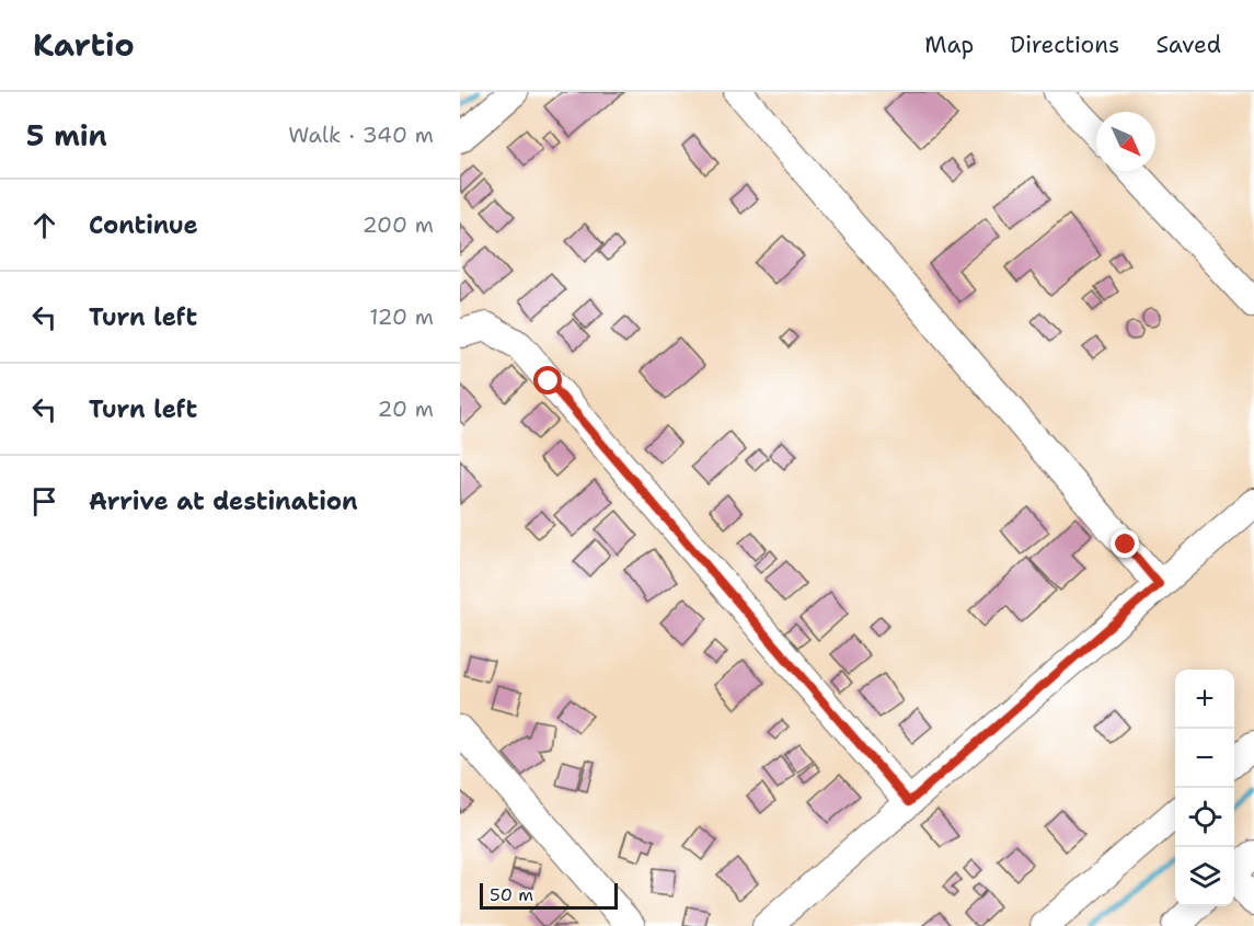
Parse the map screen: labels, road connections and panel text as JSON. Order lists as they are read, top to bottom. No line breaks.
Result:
{"scale_bar":"50 m","north":"bottom right","page":{"header":"Kartio","nav":["Map","Directions","Saved"],"heading":["5 min","Walk · 340 m"],"list":[["Continue","200 m"],["Turn left","120 m"],["Turn left","20 m"],"Arrive at destination"],"map_buttons":["+","−"],"scale":"50 m"}}
